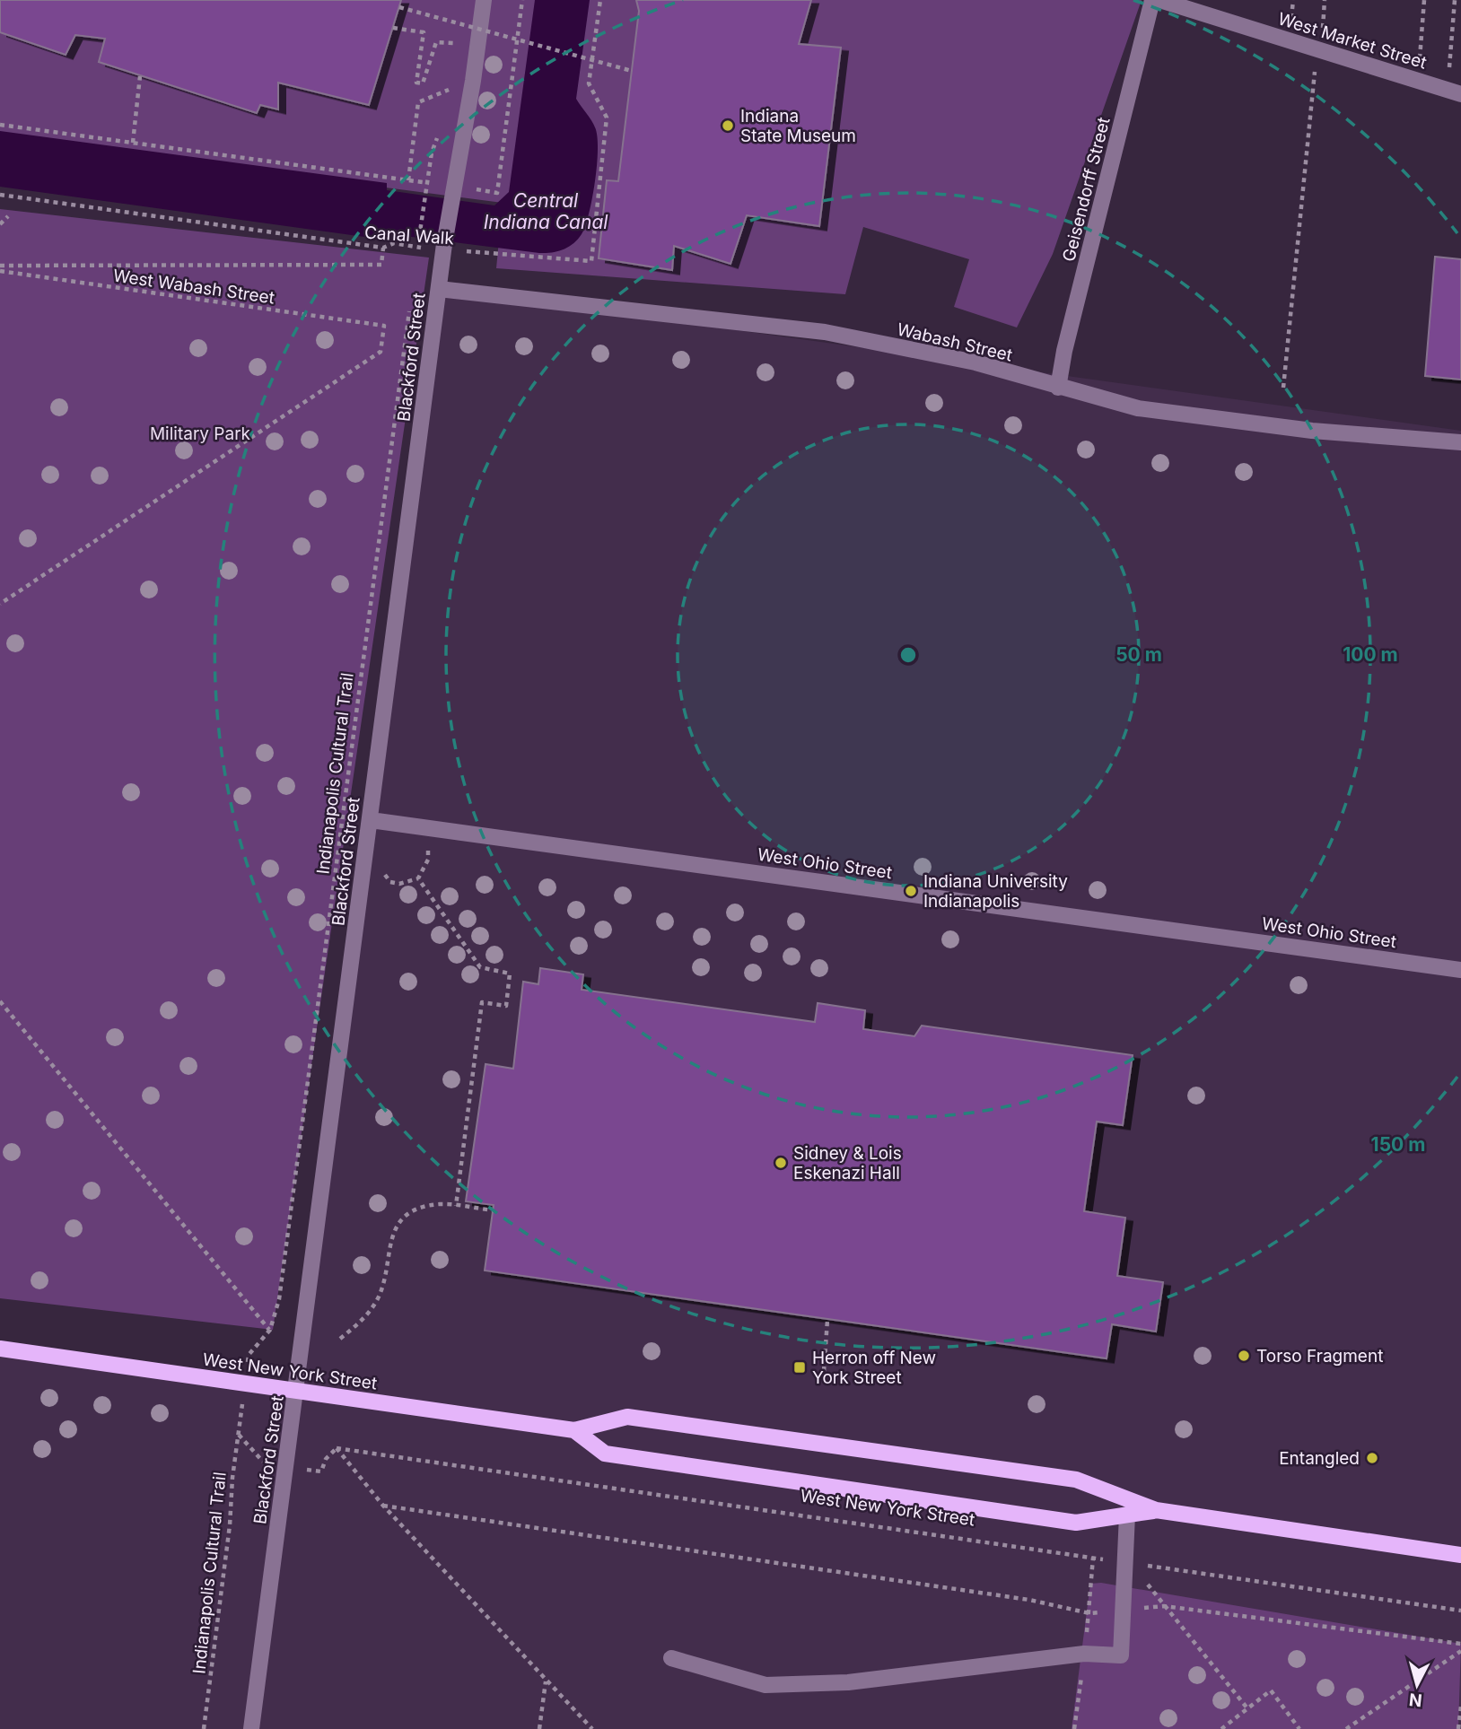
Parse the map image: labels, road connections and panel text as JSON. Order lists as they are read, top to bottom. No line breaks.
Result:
{"streets":{"main road":["West New York Street"],"street":["West Market Street","Geisendorff Street","Wabash Street","Blackford Street","West Ohio Street"],"path":["Canal Walk","West Wabash Street","Indianapolis Cultural Trail"]},"crossings":[["Geisendorff Street","Wabash Street"],["Canal Walk","Blackford Street"],["Wabash Street","Blackford Street"],["Blackford Street","West Ohio Street"],["Blackford Street","West New York Street"]],"water":["Central Indiana Canal"],"parks":["Military Park"],"places":{"other":["Indiana State Museum","Indiana University Indianapolis","Sidney & Lois Eskenazi Hall","Torso Fragment","Entangled"],"transit":["Herron off New York Street"]},"north":"bottom","rings":["50 m","100 m","150 m"]}
